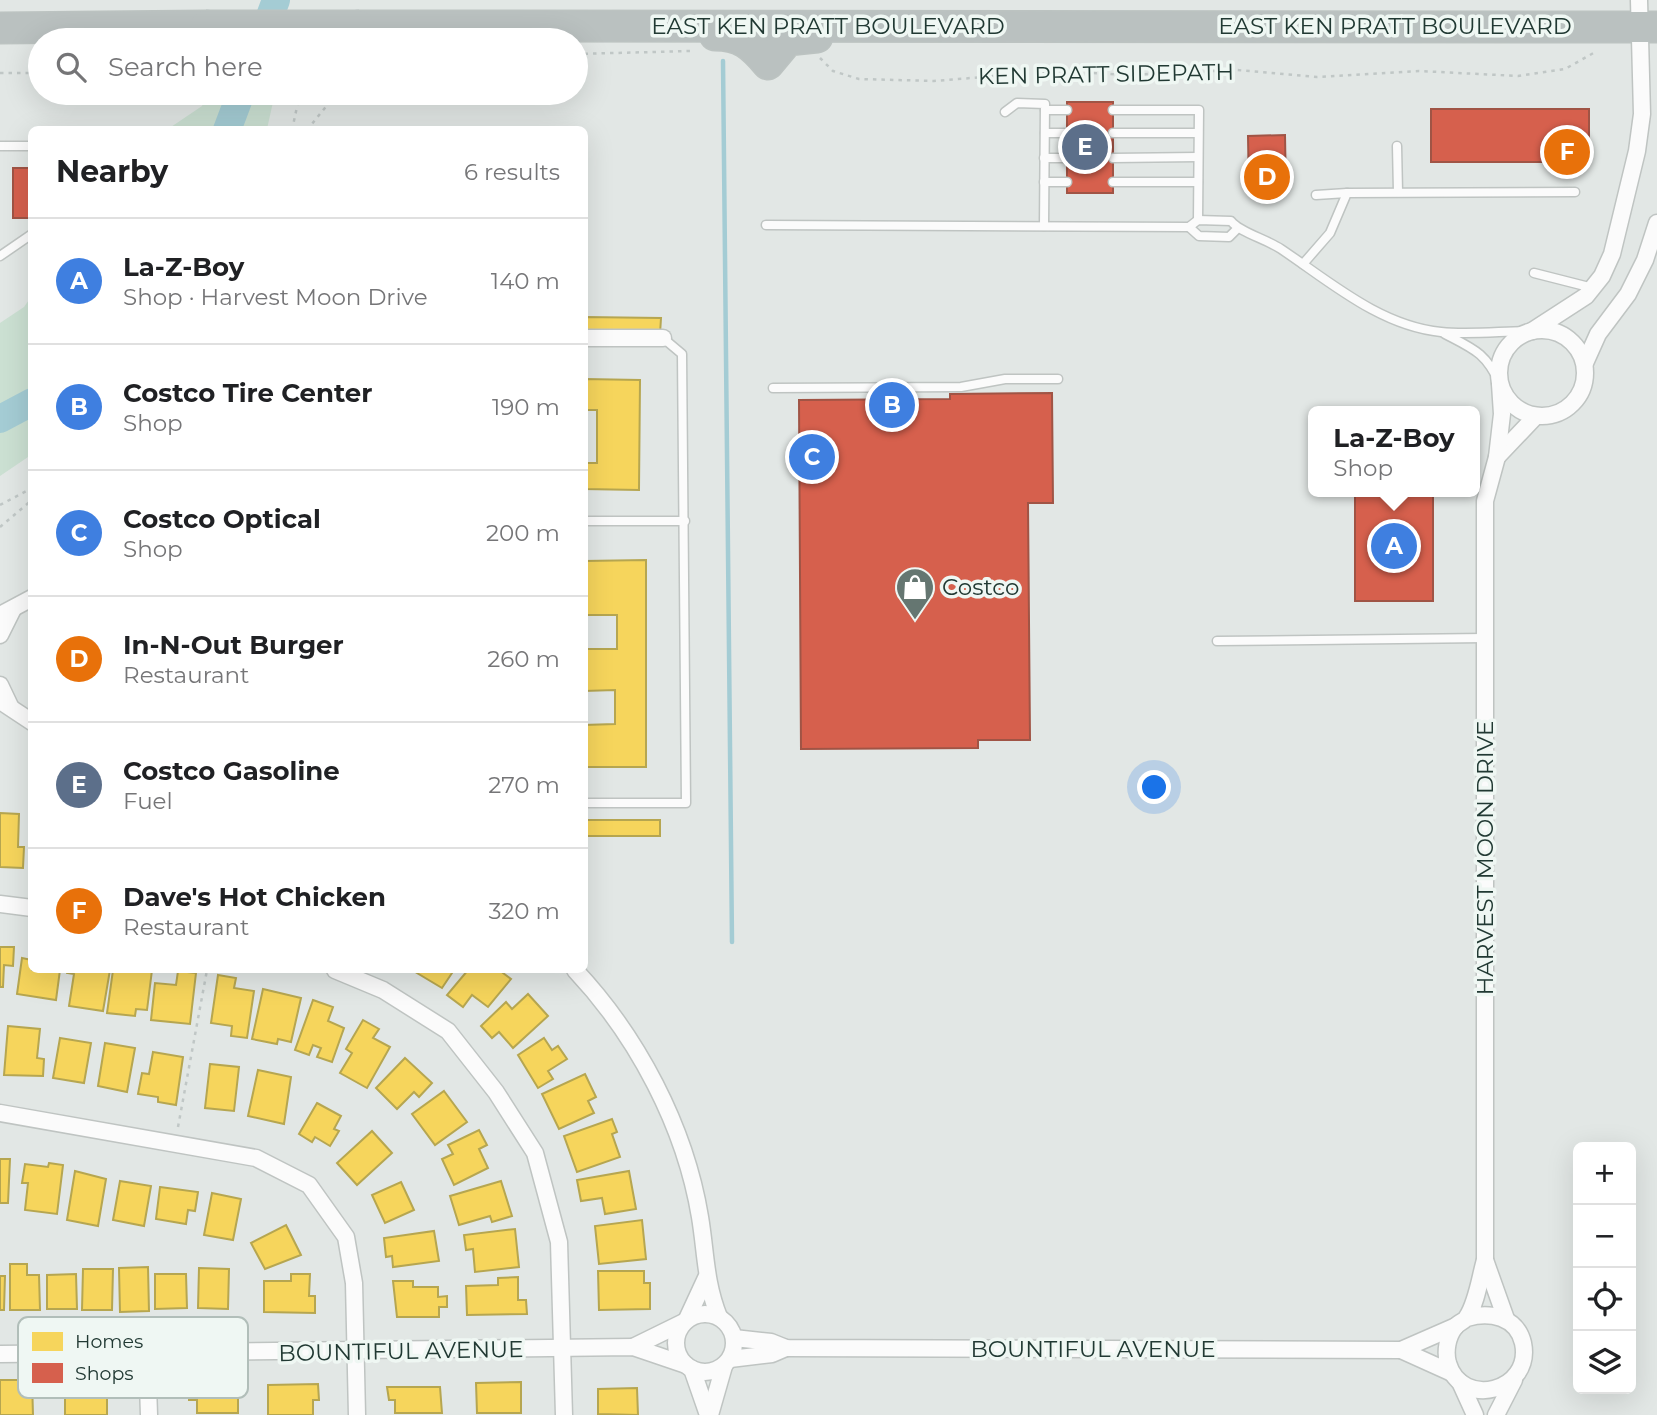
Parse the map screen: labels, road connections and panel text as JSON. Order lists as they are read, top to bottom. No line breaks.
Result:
{"streets":{"highway":["EAST KEN PRATT BOULEVARD"],"street":["HARVEST MOON DRIVE","BOUNTIFUL AVENUE"],"path":["KEN PRATT SIDEPATH"]},"places":{"shop":["Costco"]},"legend":["Homes","Shops"],"page":{"search":"Search here","pins":["E","F","D","B","C","A"],"heading":["Nearby","6 results"],"list":[{"mark":"A","name":"La-Z-Boy","note":"Shop · Harvest Moon Drive","value":"140 m"},{"mark":"B","name":"Costco Tire Center","note":"Shop","value":"190 m"},{"mark":"C","name":"Costco Optical","note":"Shop","value":"200 m"},{"mark":"D","name":"In-N-Out Burger","note":"Restaurant","value":"260 m"},{"mark":"E","name":"Costco Gasoline","note":"Fuel","value":"270 m"},{"mark":"F","name":"Dave's Hot Chicken","note":"Restaurant","value":"320 m"}],"popup":["La-Z-Boy","Shop"],"map_buttons":["+","−"]}}
